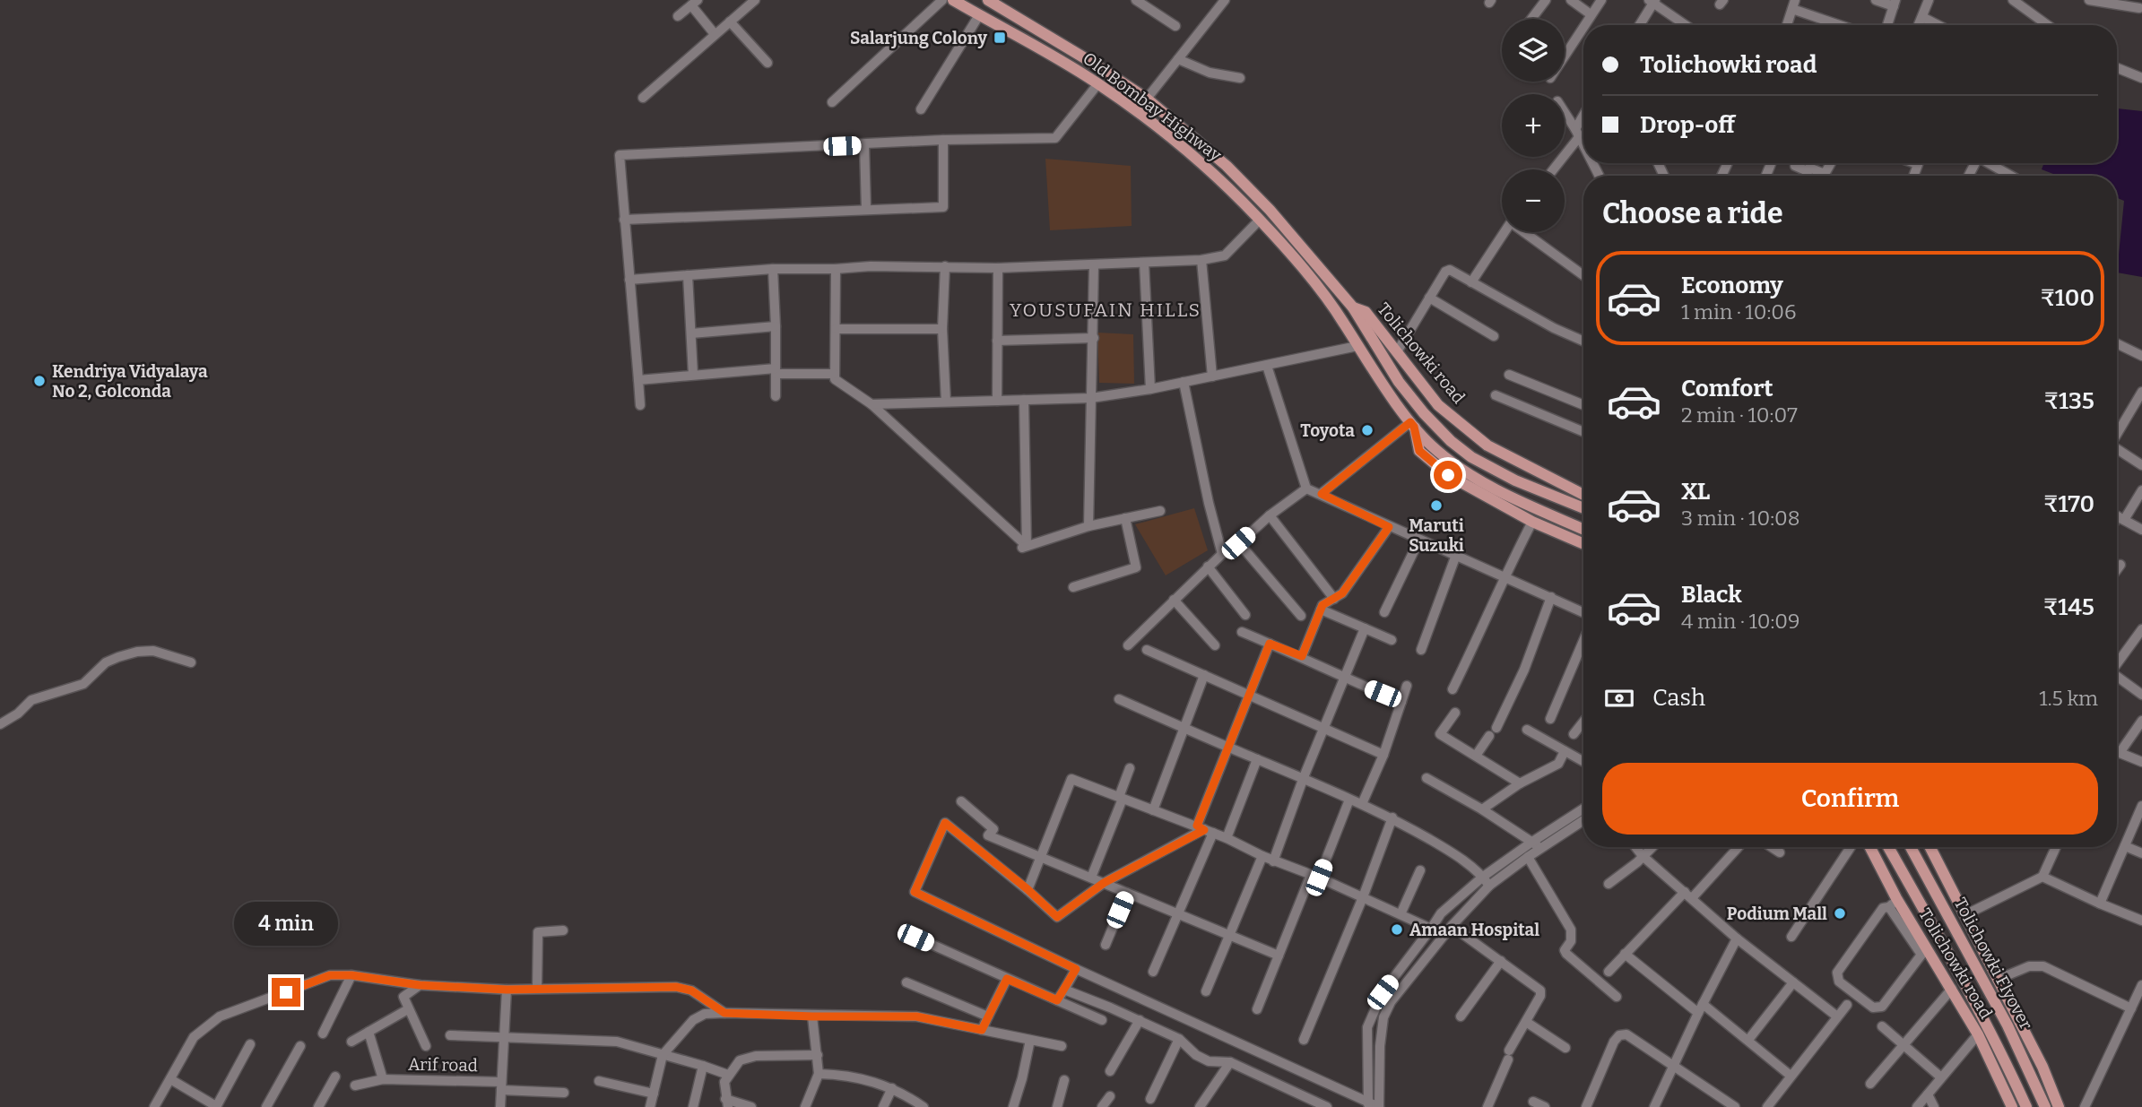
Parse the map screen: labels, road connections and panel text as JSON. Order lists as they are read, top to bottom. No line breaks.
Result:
{"streets":{"main road":["Old Bombay Highway","Tolichowki road","Tolichowki Flyover"],"street":["Arif road"]},"crossings":[["Old Bombay Highway","Tolichowki road"]],"districts":["YOUSUFAIN HILLS"],"places":{"transit":["Salarjung Colony"],"other":["Kendriya Vidyalaya No 2, Golconda","Toyota","Maruti Suzuki","Podium Mall","Amaan Hospital"]},"page":{"map_buttons":["+","−"],"banner":["Tolichowki road","Drop-off"],"heading":"Choose a ride","list":[{"name":"Economy","note":"1 min · 10:06","value":"₹100"},{"name":"Comfort","note":"2 min · 10:07","value":"₹135"},{"name":"XL","note":"3 min · 10:08","value":"₹170"},{"name":"Black","note":"4 min · 10:09","value":"₹145"}],"pay":["Cash","1.5 km"],"buttons":"Confirm","bubble":"4 min"}}
